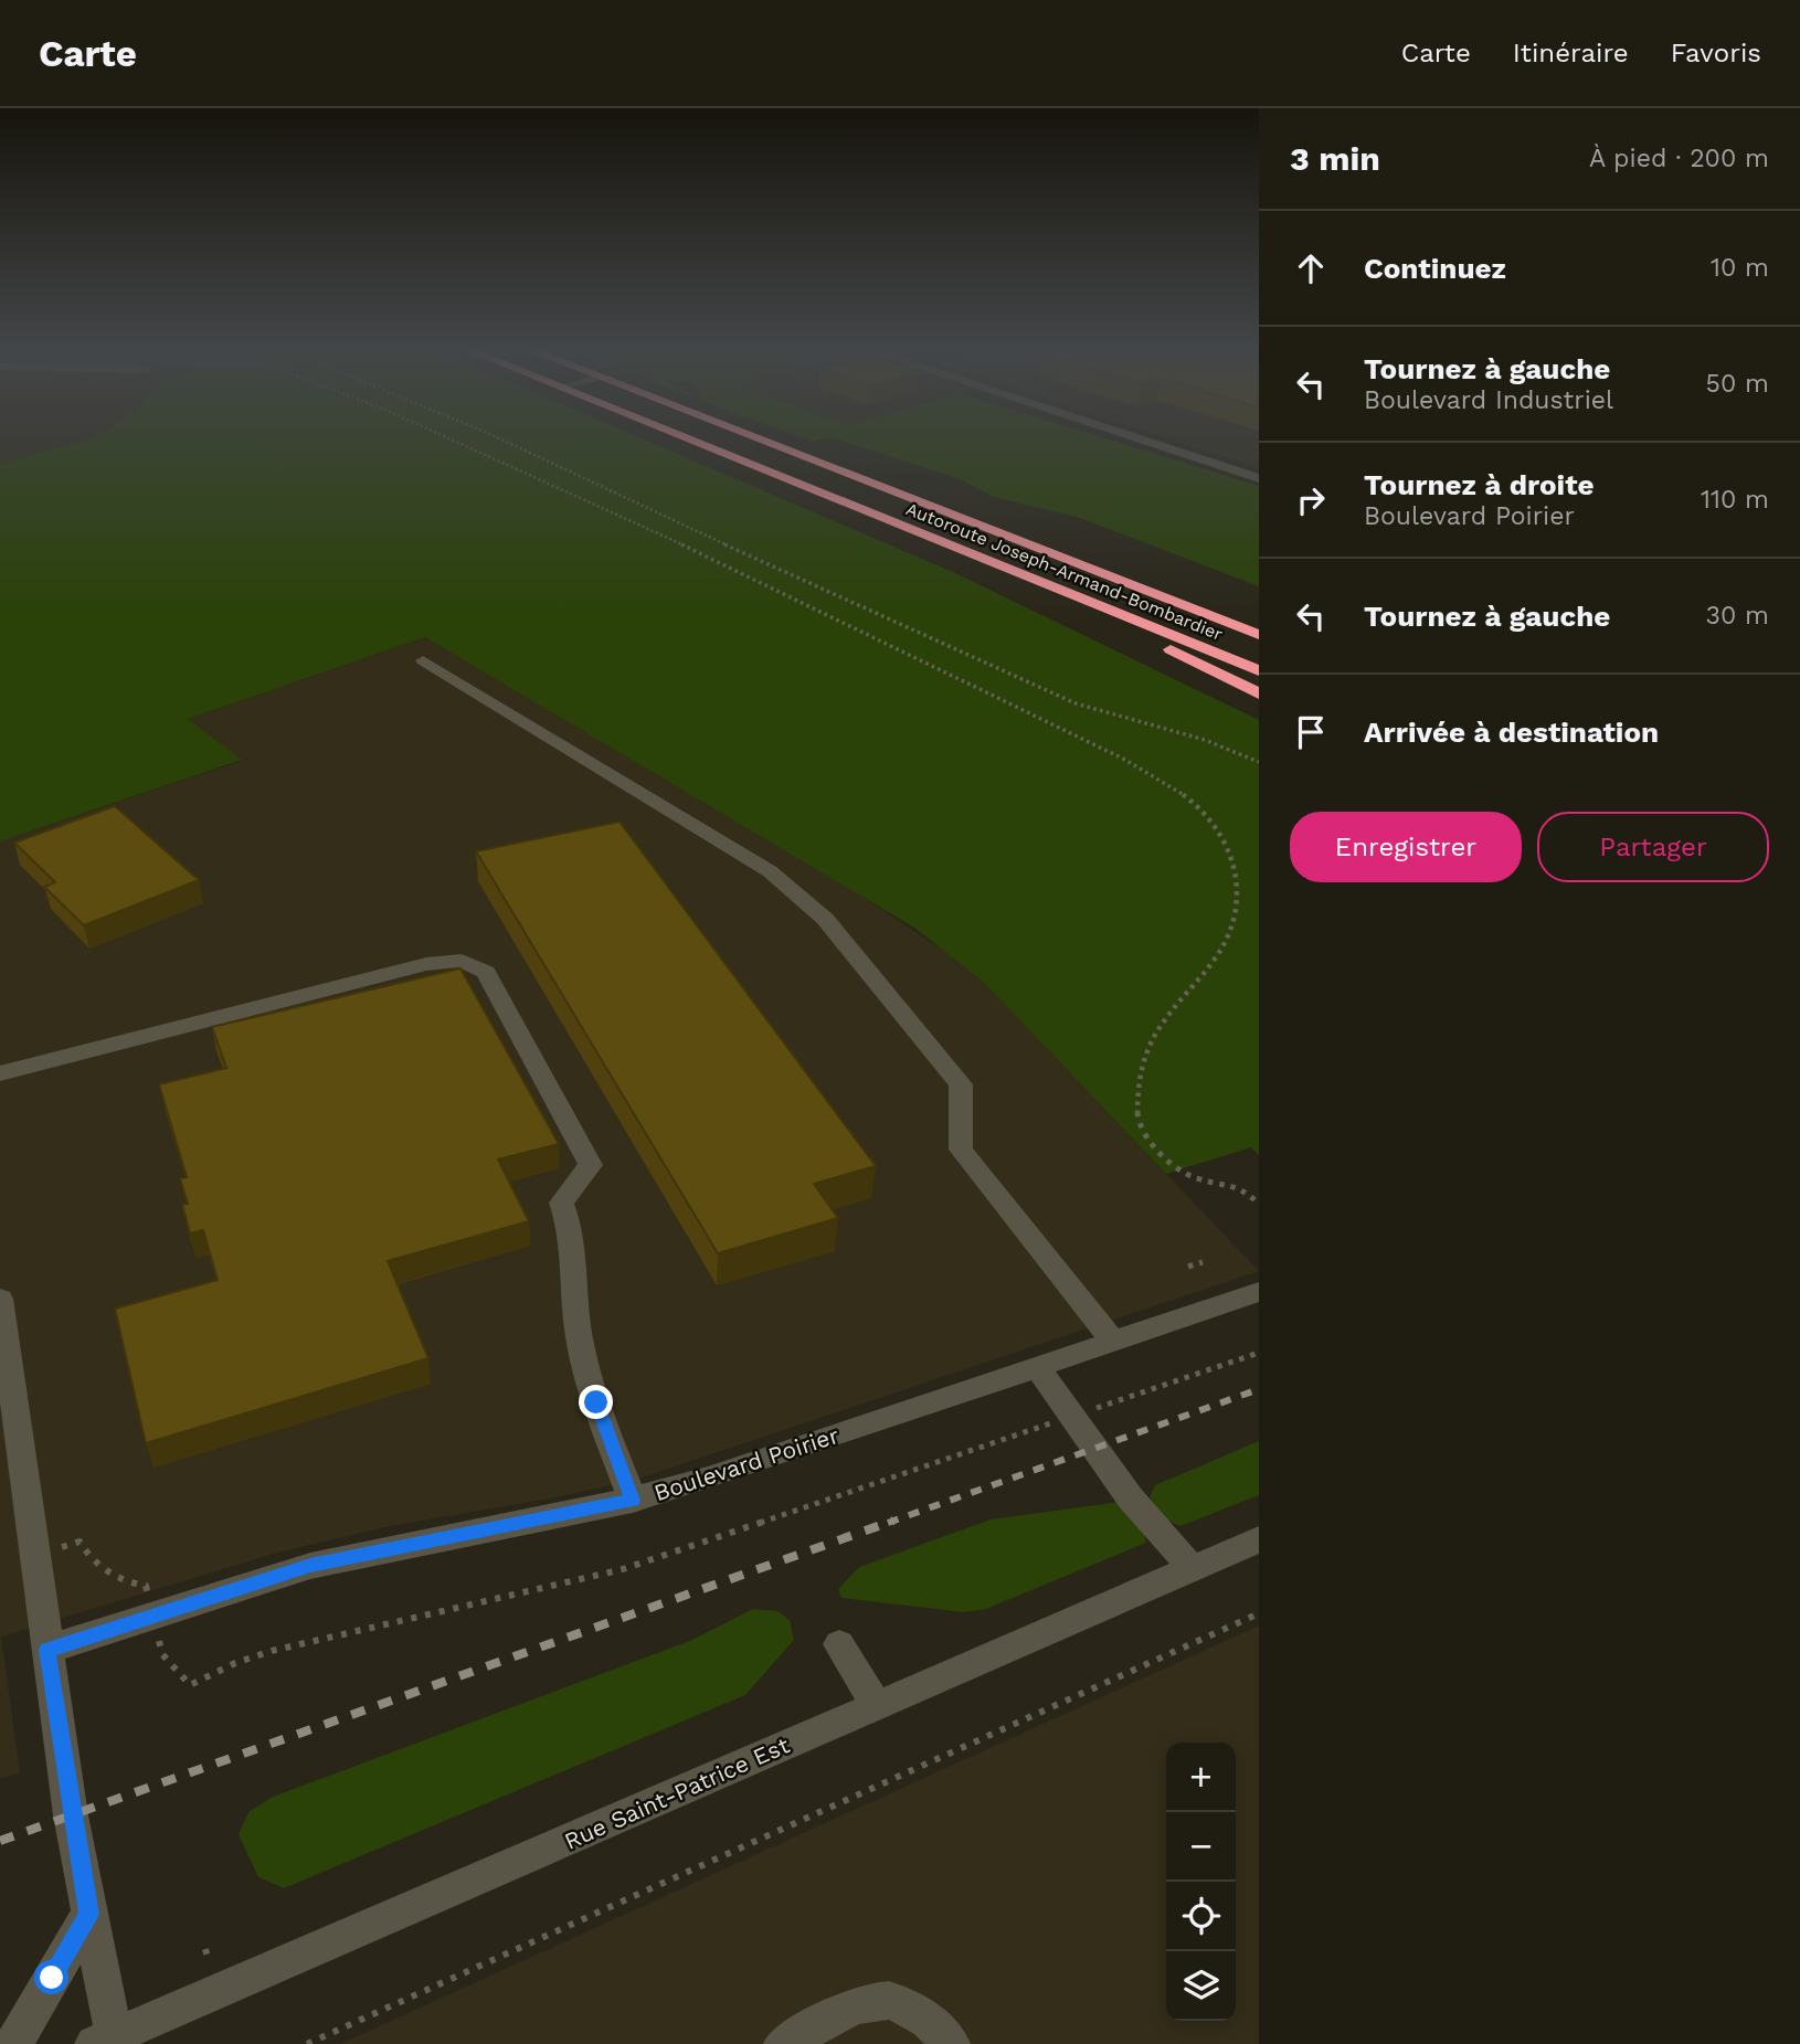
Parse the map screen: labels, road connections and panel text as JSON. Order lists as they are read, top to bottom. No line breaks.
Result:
{"streets":{"highway":["Autoroute Joseph-Armand-Bombardier"],"street":["Boulevard Poirier","Rue Saint-Patrice Est"]},"page":{"header":"Carte","nav":["Carte","Itinéraire","Favoris"],"heading":["3 min","À pied · 200 m"],"list":[["Continuez","10 m"],["Tournez à gauche","Boulevard Industriel","50 m"],["Tournez à droite","Boulevard Poirier","110 m"],["Tournez à gauche","30 m"],"Arrivée à destination"],"buttons":["Enregistrer","Partager"],"map_buttons":["+","−"]}}
